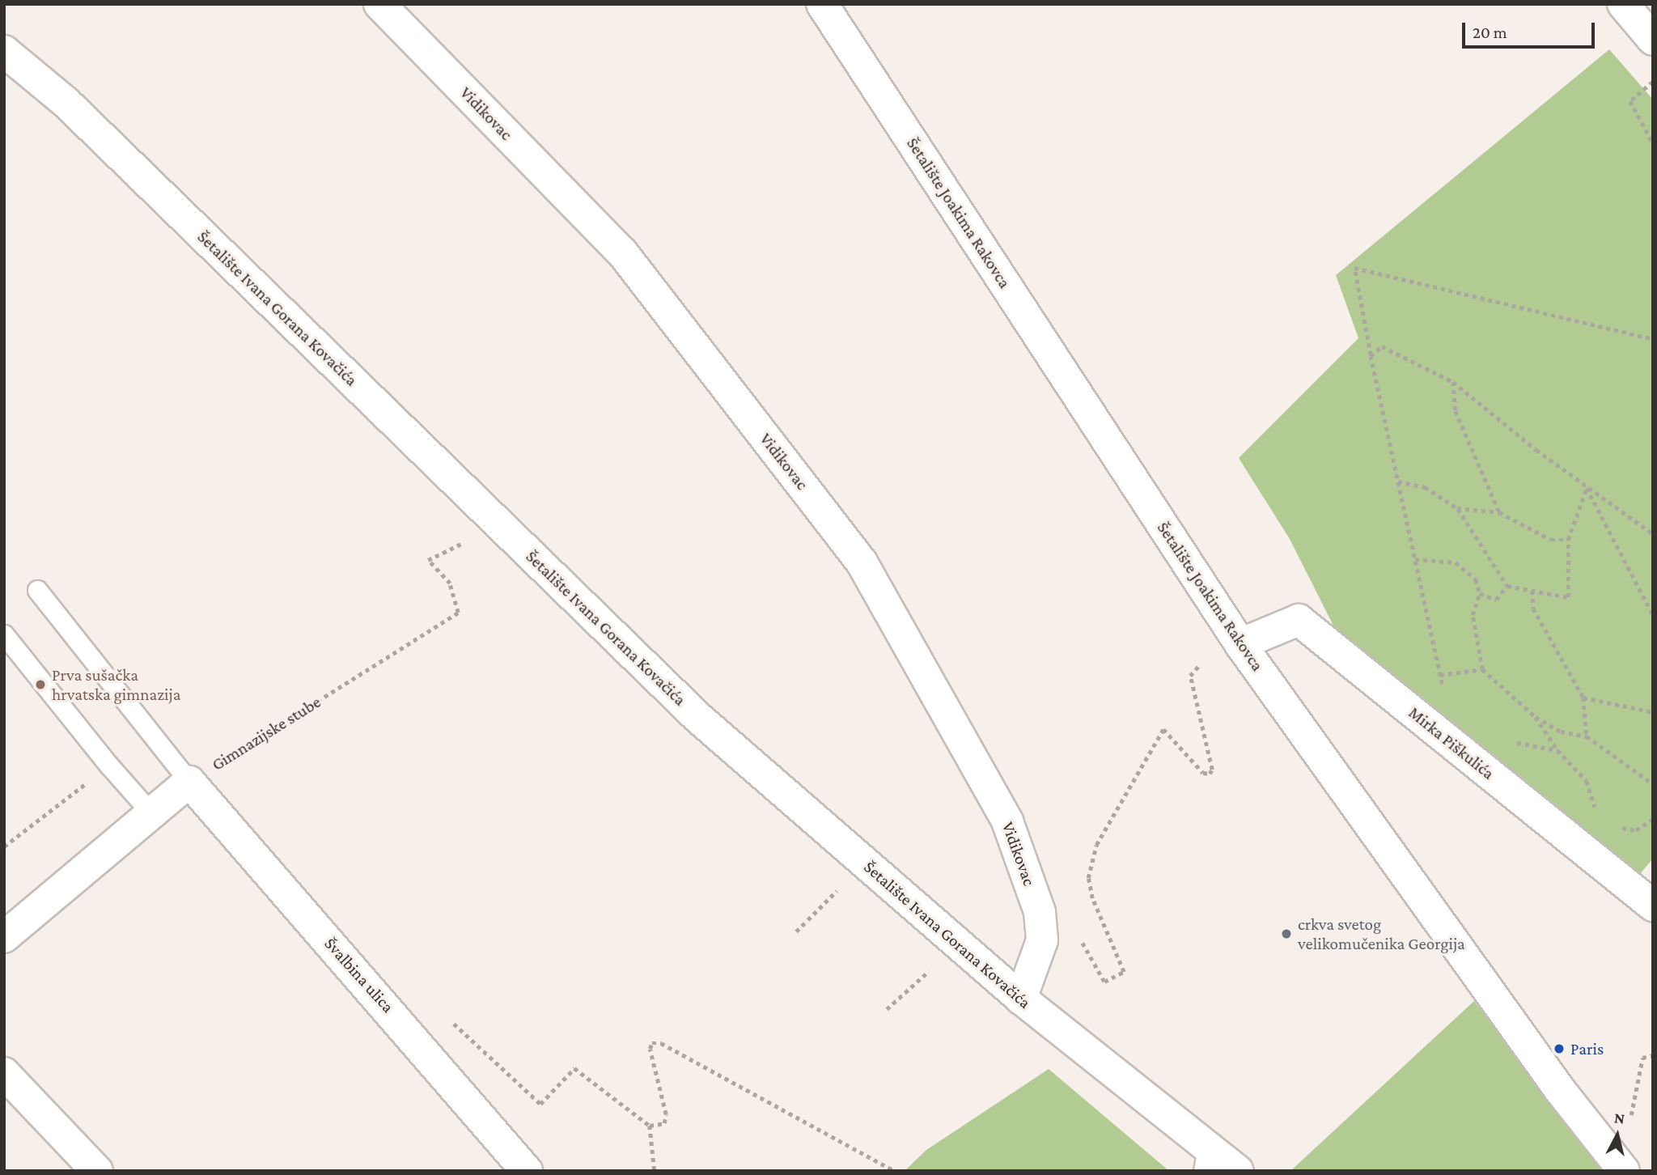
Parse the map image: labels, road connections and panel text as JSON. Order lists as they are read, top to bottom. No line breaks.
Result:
{"streets":{"street":["Vidikovac","Šetalište Joakima Rakovca","Šetalište Ivana Gorana Kovačića","Mirka Piškulića","Švalbina ulica"],"path":["Gimnazijske stube"]},"crossings":[["Vidikovac","Šetalište Ivana Gorana Kovačića"],["Šetalište Joakima Rakovca","Mirka Piškulića"],["Gimnazijske stube","Švalbina ulica"]],"places":["Prva sušačka hrvatska gimnazija","crkva svetog velikomučenika Georgija","Paris"],"scale_bar":"20 m","north":"top"}
